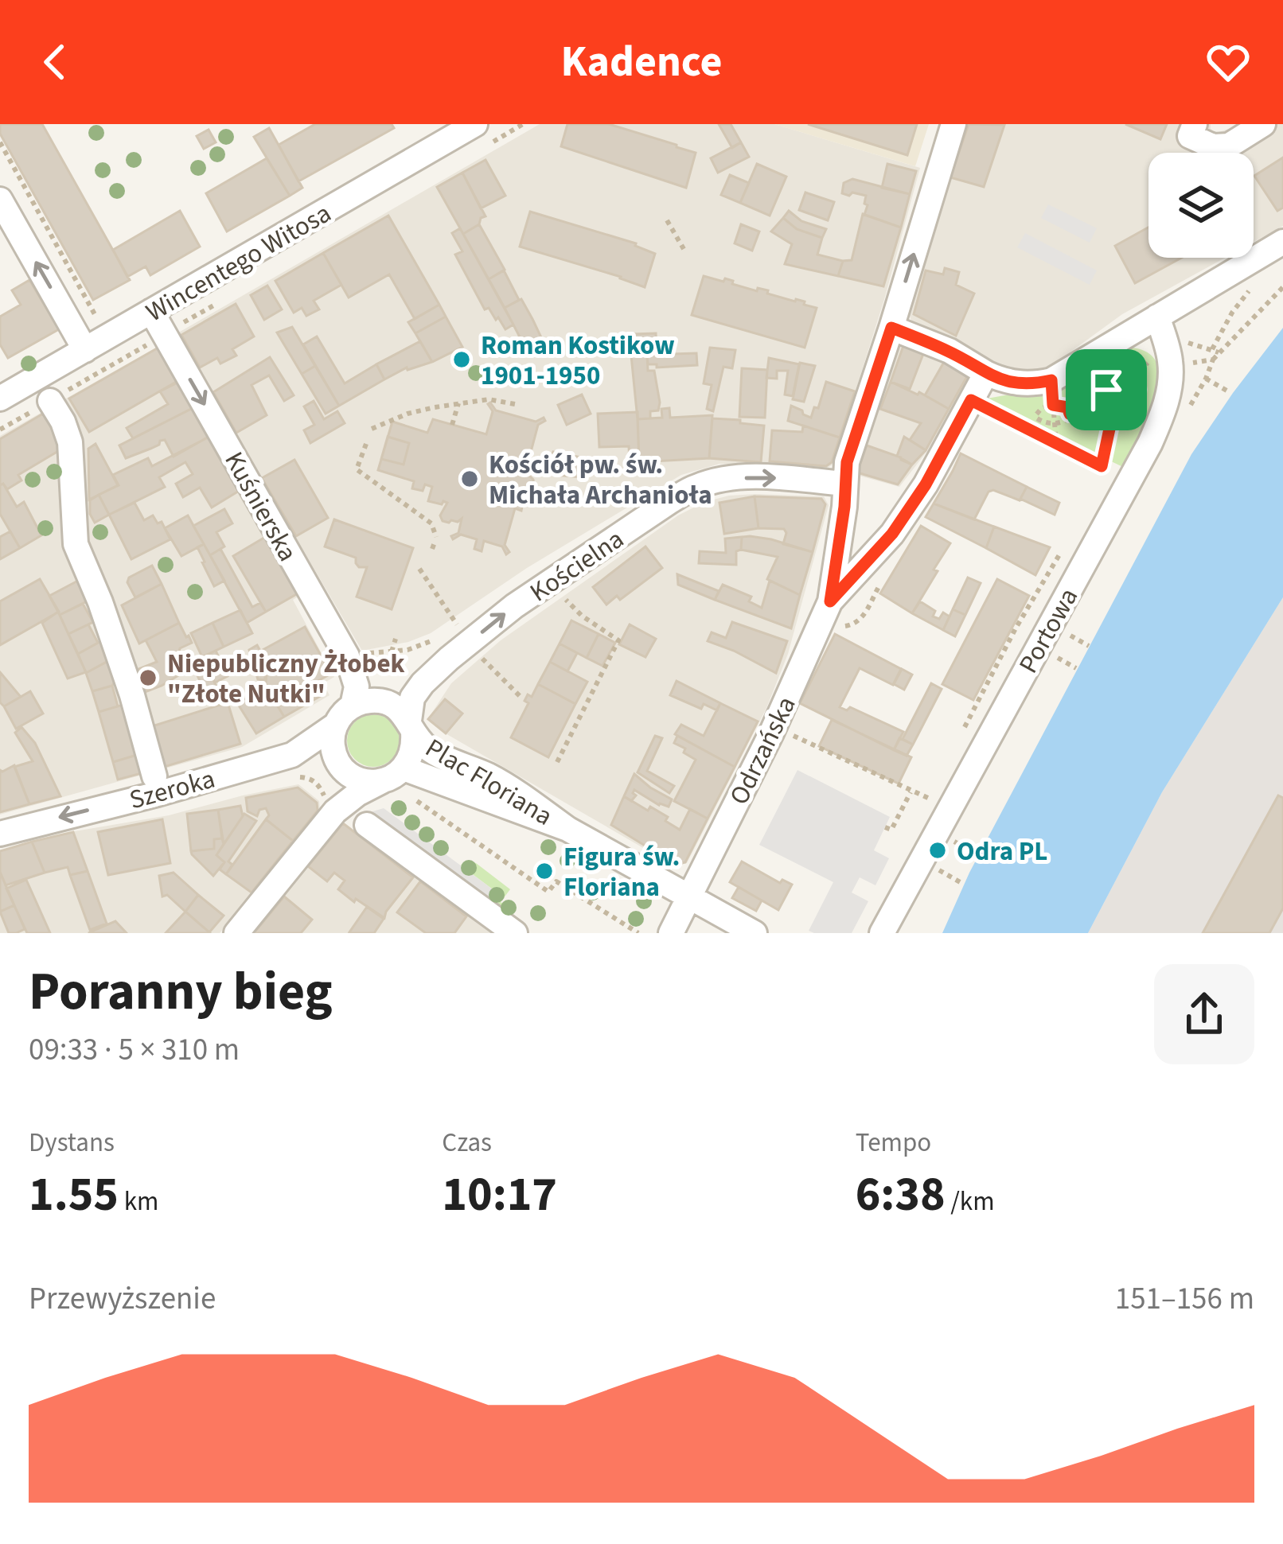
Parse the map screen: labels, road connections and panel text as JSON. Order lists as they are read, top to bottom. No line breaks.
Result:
{"streets":{"street":["Wincentego Witosa","Kuśnierska","Kościelna","Portowa","Odrzańska","Plac Floriana","Szeroka"]},"crossings":[["Wincentego Witosa","Kuśnierska"],["Kuśnierska","Kościelna"],["Kuśnierska","Plac Floriana"],["Kuśnierska","Szeroka"],["Kościelna","Odrzańska"],["Kościelna","Plac Floriana"],["Kościelna","Szeroka"],["Odrzańska","Plac Floriana"],["Plac Floriana","Szeroka"]],"one_way":["Kościelna","Szeroka"],"places":["Roman Kostikow 1901-1950","Kościół pw. św. Michała Archanioła","Niepubliczny Żłobek \"Złote Nutki\"","Odra PL","Figura św. Floriana"],"page":{"header":"Kadence","heading":["Poranny bieg","09:33 · 5 × 310 m"],"stats":[["Dystans","1.55 km"],["Czas","10:17"],["Tempo","6:38 /km"]],"chart":["Przewyższenie","151–156 m"]}}
